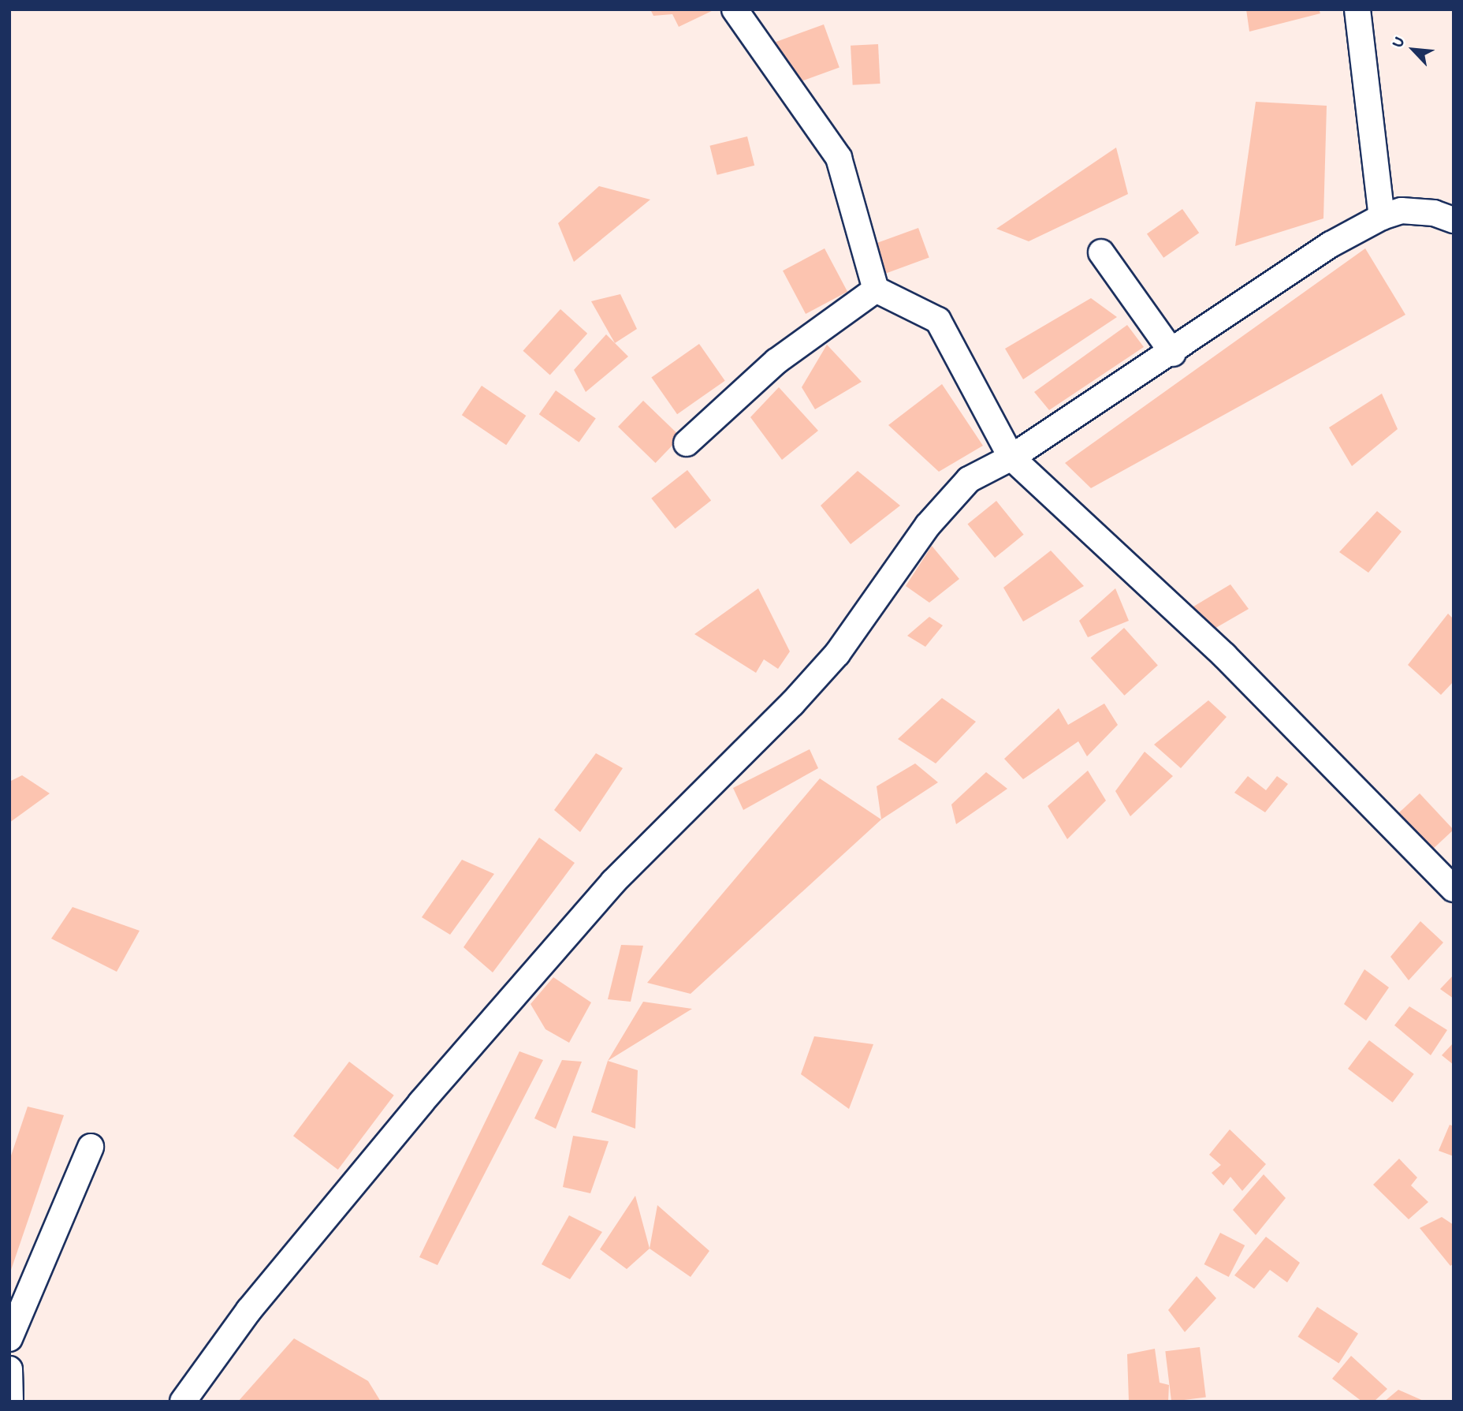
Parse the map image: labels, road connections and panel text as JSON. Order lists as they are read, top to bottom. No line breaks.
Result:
{"north":"top left"}
